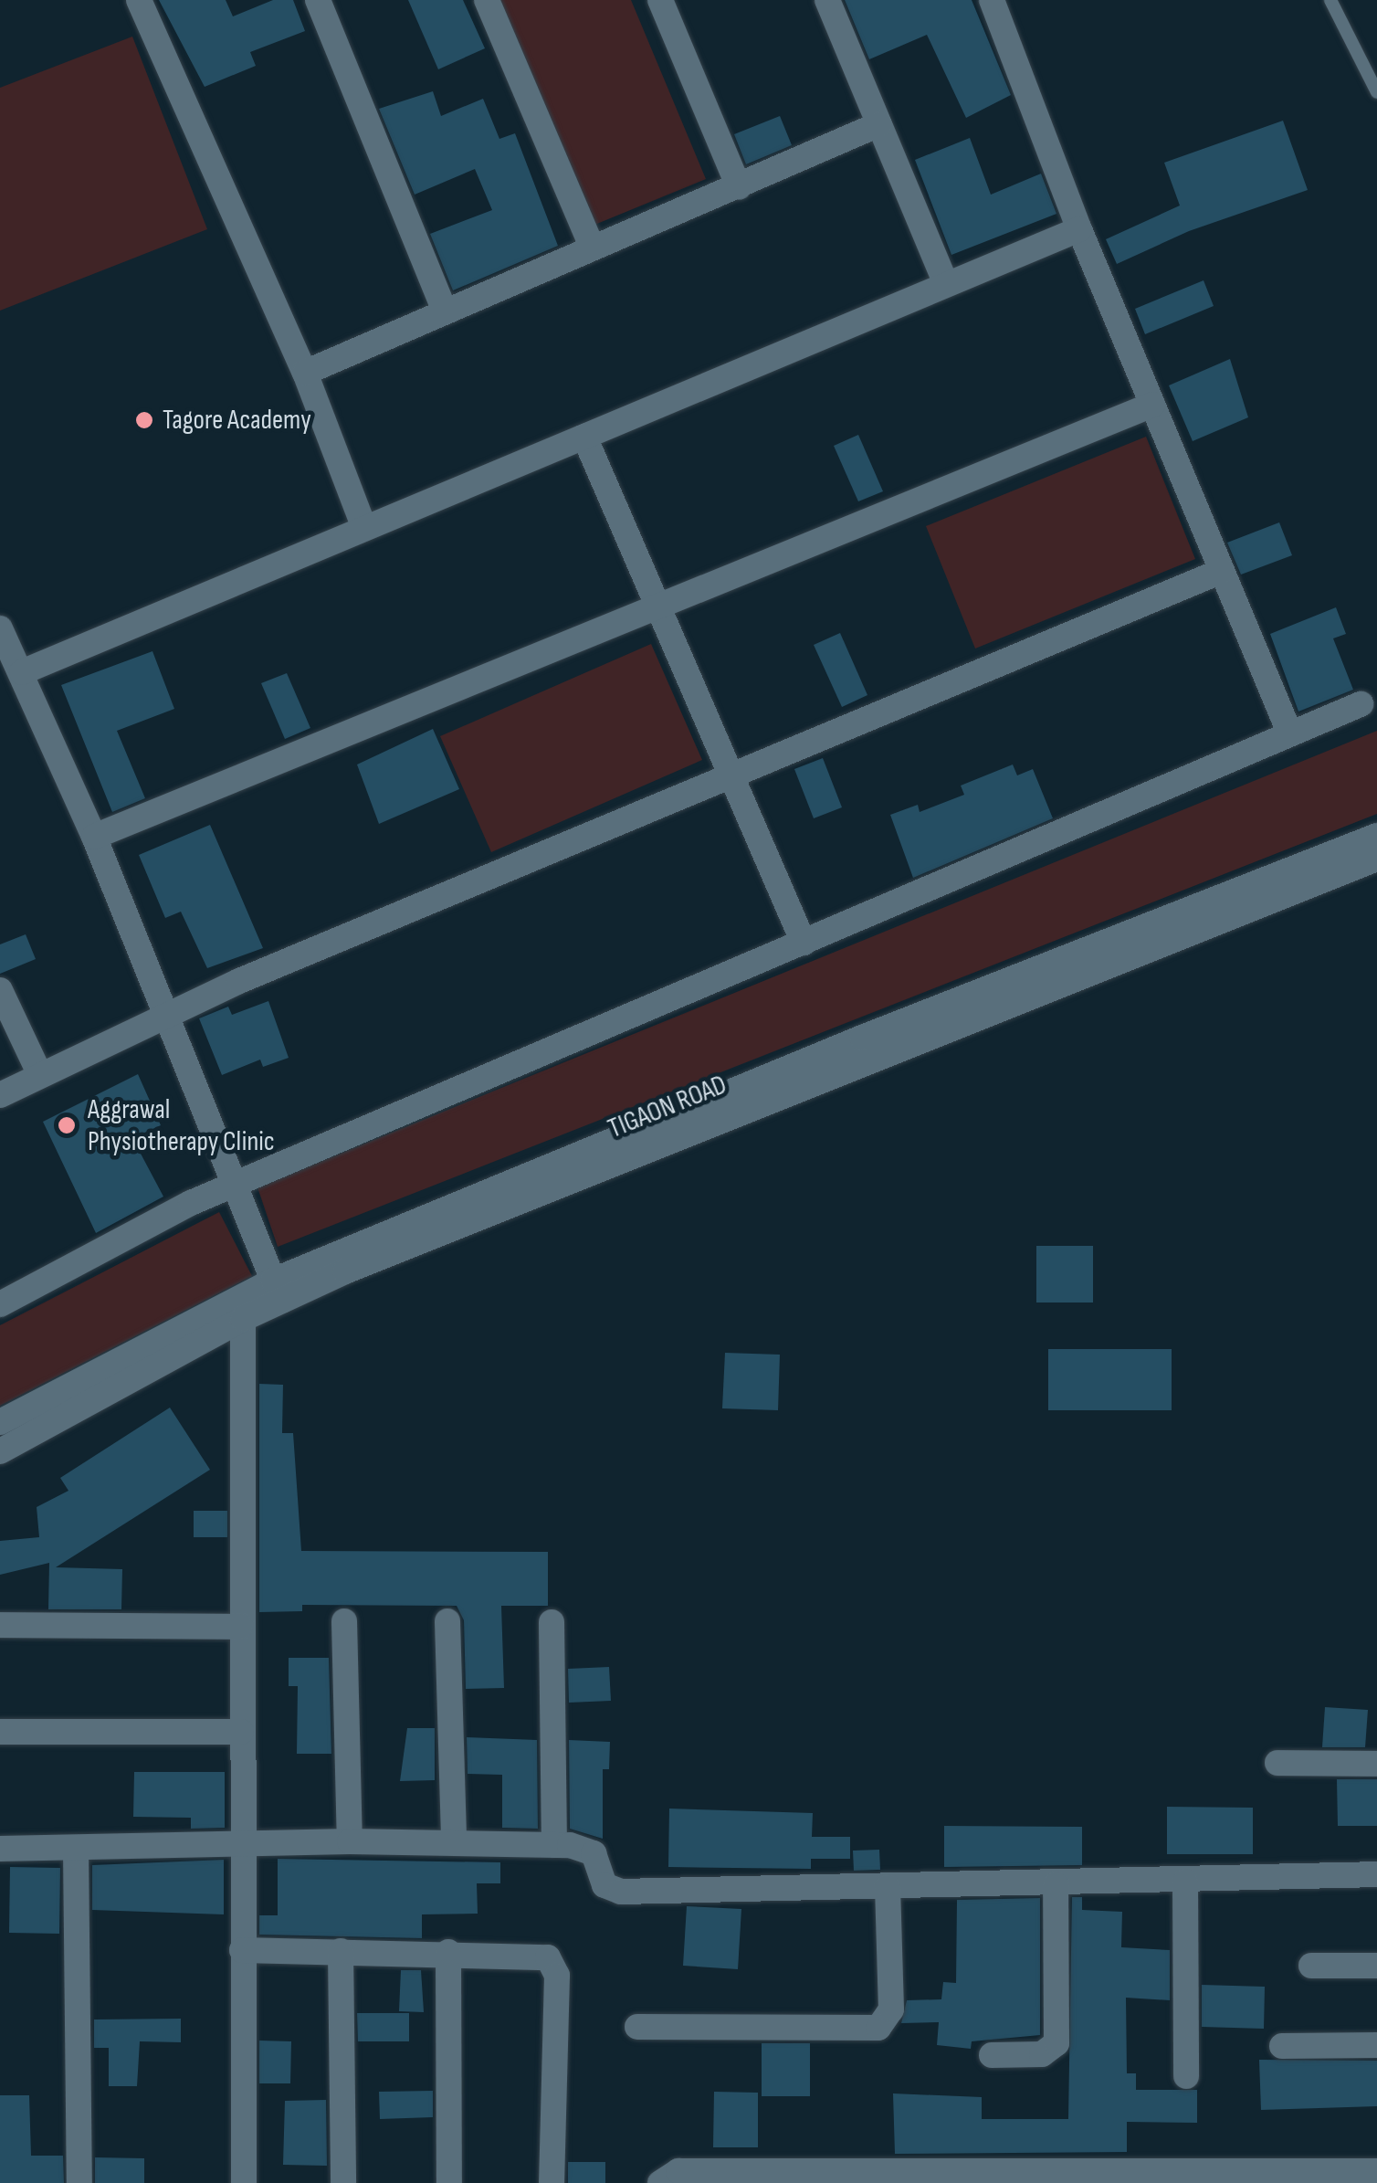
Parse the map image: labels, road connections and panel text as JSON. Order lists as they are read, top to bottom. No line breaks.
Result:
{"streets":{"street":["TIGAON ROAD"]},"places":["Tagore Academy","Aggrawal Physiotherapy Clinic"]}
